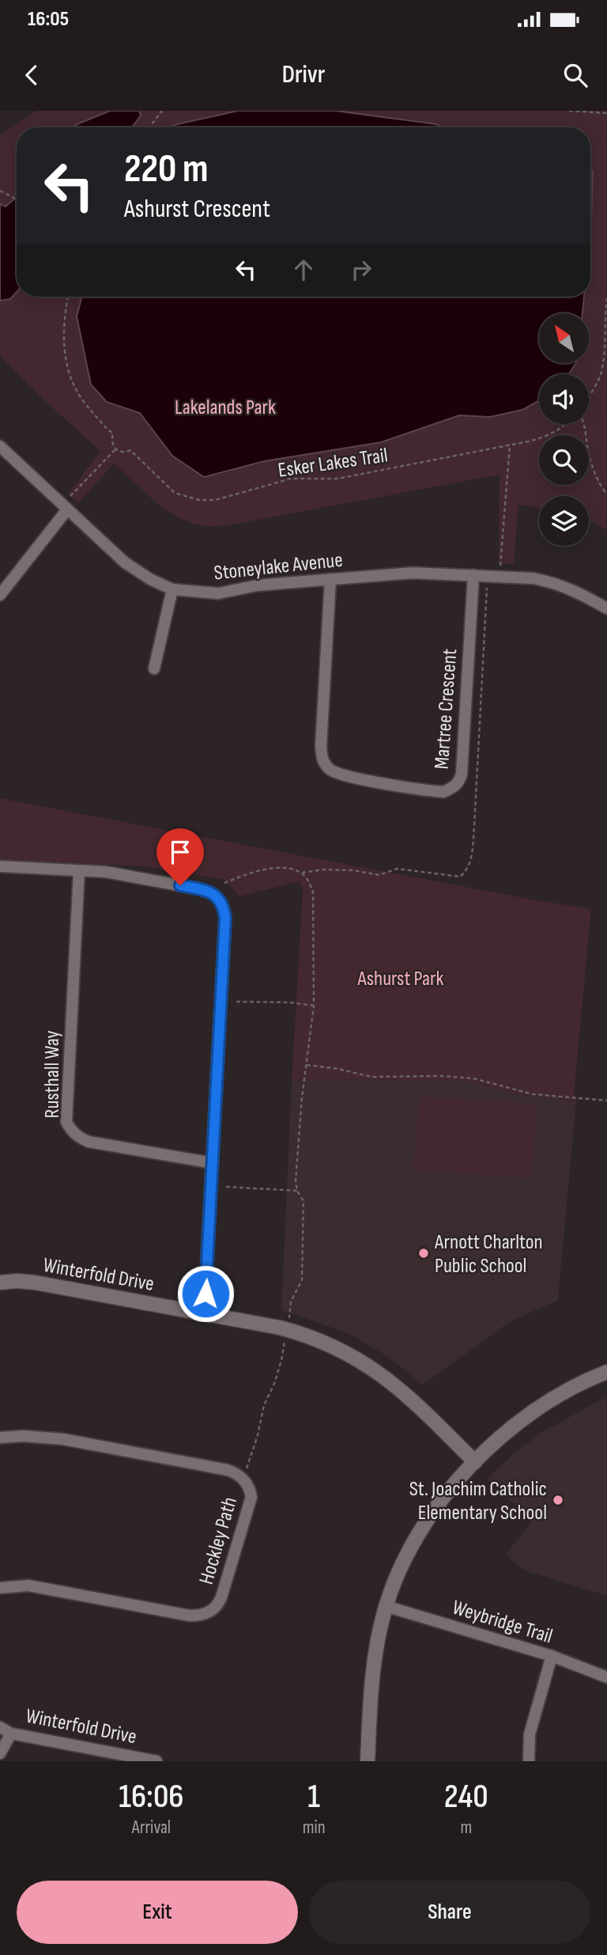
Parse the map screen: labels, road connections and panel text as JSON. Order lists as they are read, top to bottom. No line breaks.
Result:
{"streets":{"street":["Stoneylake Avenue","Martree Crescent","Rusthall Way","Winterfold Drive","Hockley Path","Weybridge Trail"],"path":["Esker Lakes Trail"]},"crossings":[["Stoneylake Avenue","Martree Crescent"]],"parks":["Lakelands Park","Ashurst Park"],"places":["Arnott Charlton Public School","St. Joachim Catholic Elementary School"],"north":"top left","page":{"status":"16:05","header":"Drivr","turn":["220 m","Ashurst Crescent"],"eta":["16:06","Arrival","1","min","240","m"],"buttons":["Exit","Share"]}}
